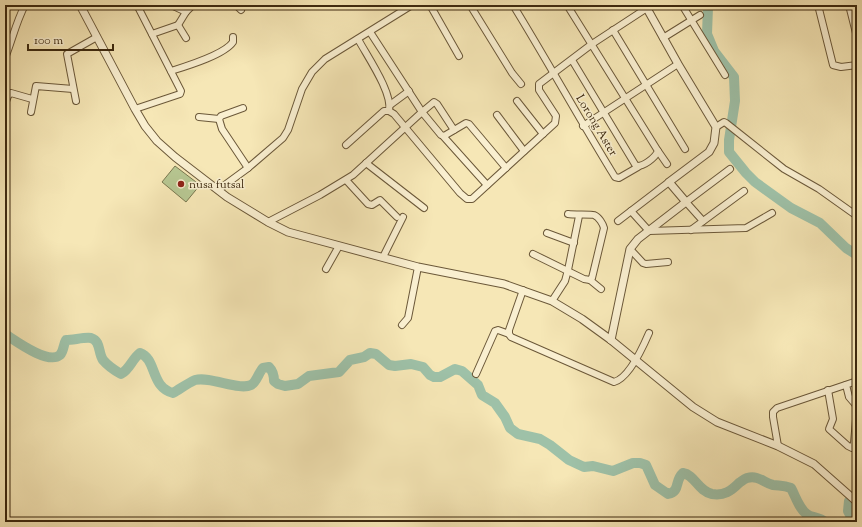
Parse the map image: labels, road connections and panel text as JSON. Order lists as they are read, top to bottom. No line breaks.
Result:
{"streets":{"street":["Lorong Aster"]},"places":["nusa futsal"],"scale_bar":"100 m"}
